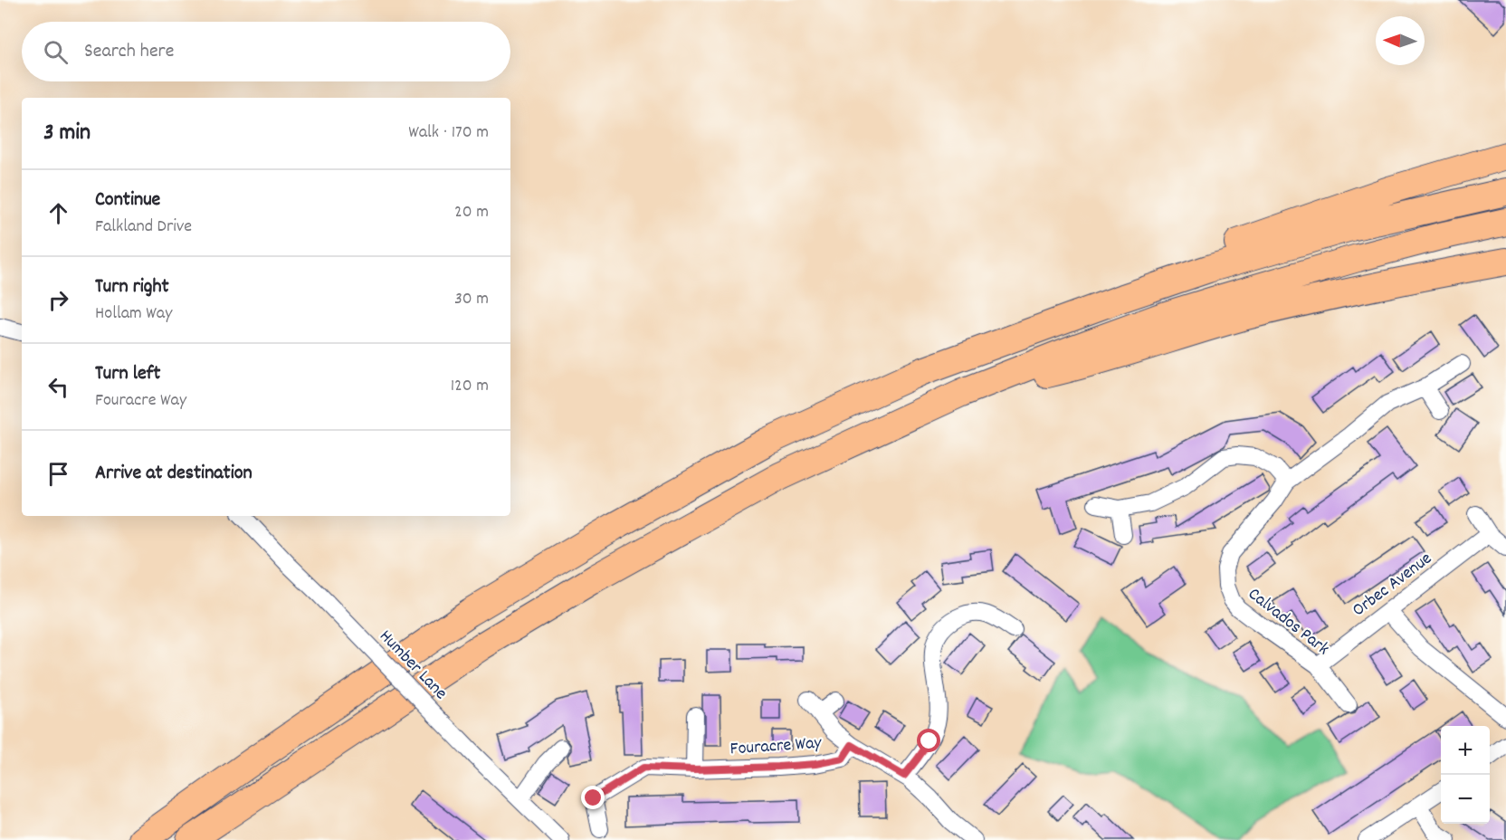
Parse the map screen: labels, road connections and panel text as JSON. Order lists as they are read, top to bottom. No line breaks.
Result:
{"streets":{"street":["Orbec Avenue","Calvados Park","Humber Lane","Fouracre Way"]},"crossings":[["Orbec Avenue","Calvados Park"]],"north":"left","page":{"search":"Search here","heading":["3 min","Walk · 170 m"],"list":[["Continue","Falkland Drive","20 m"],["Turn right","Hollam Way","30 m"],["Turn left","Fouracre Way","120 m"],"Arrive at destination"],"map_buttons":["+","−"]}}
